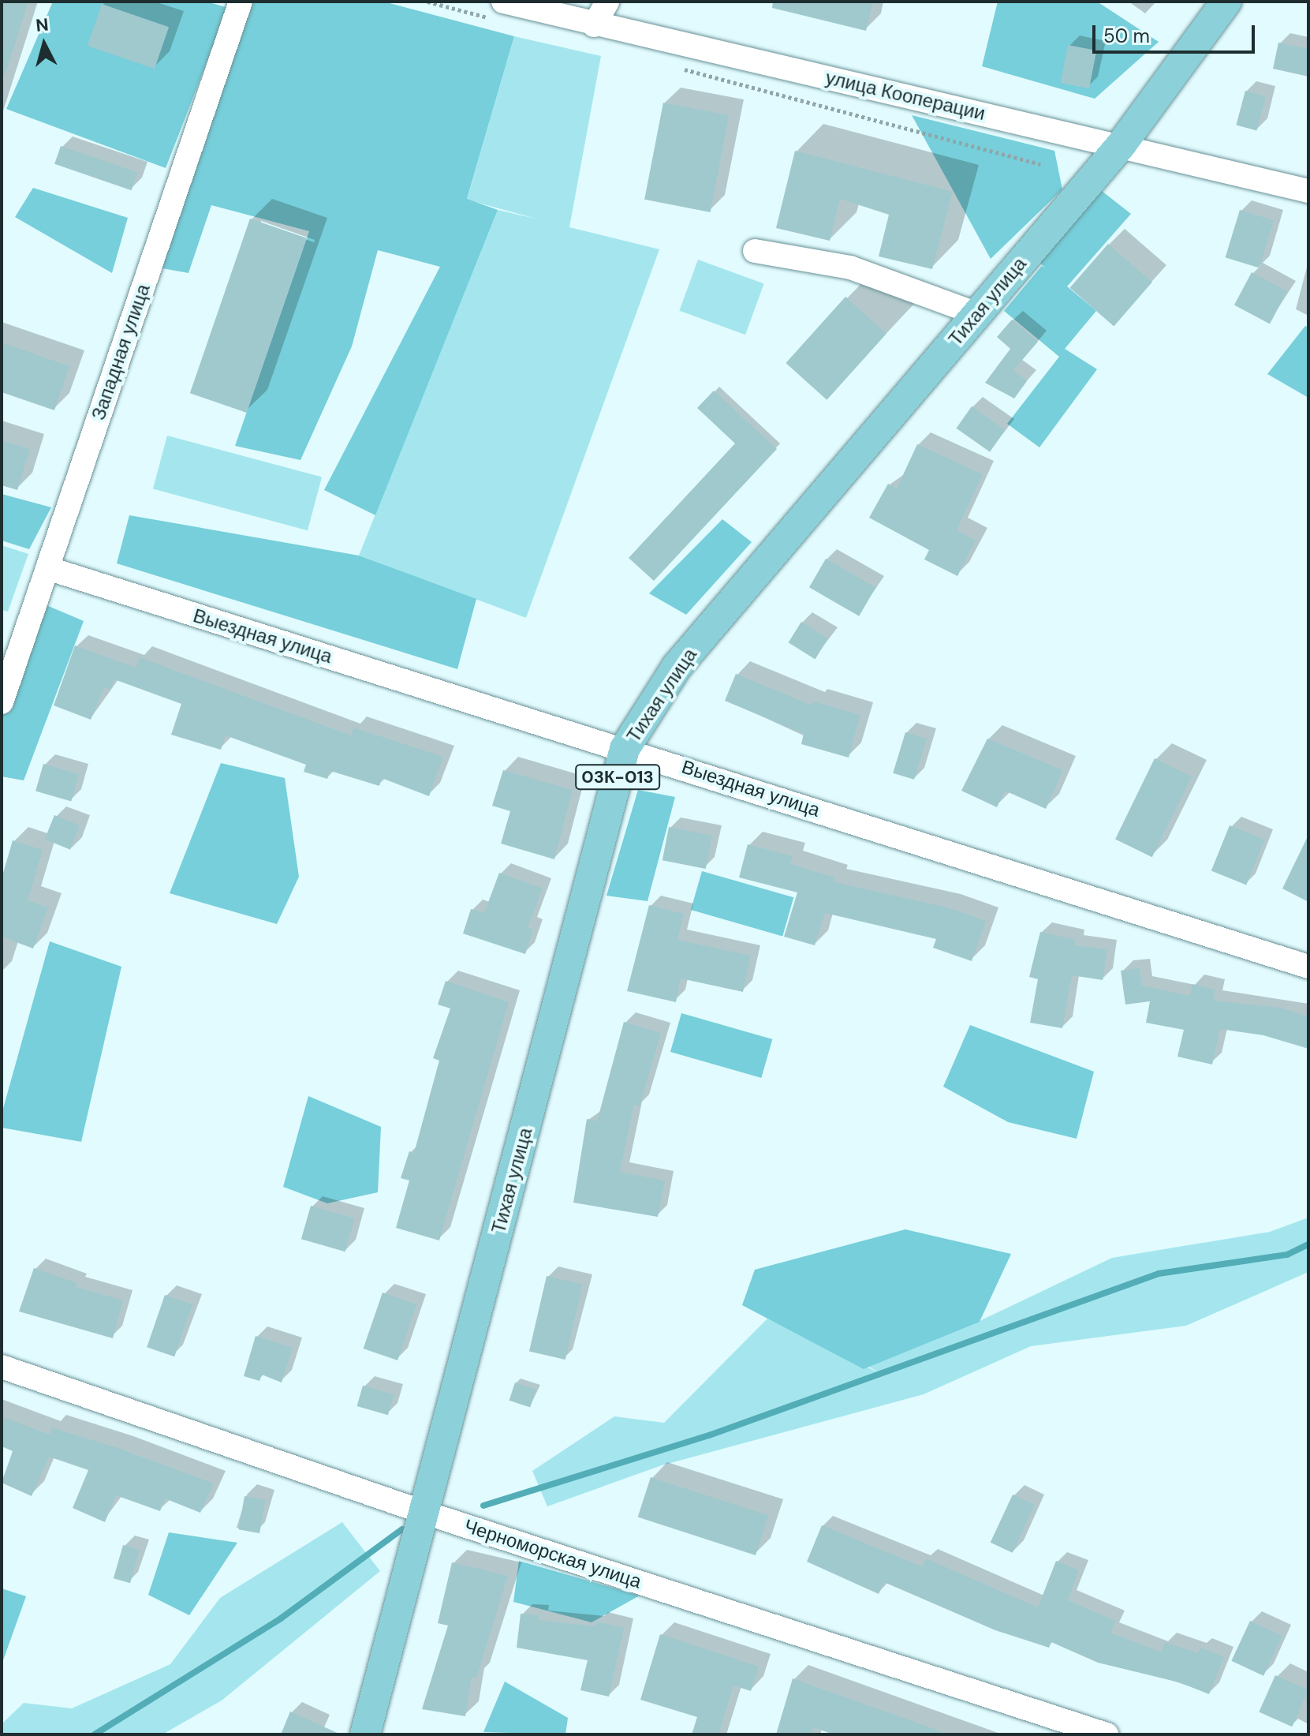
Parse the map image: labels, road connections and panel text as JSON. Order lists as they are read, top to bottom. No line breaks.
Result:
{"streets":{"main road":["Тихая улица","03К-013"],"street":["улица Кооперации","Западная улица","Выездная улица","Черноморская улица"]},"crossings":[["улица Кооперации","Тихая улица"],["Тихая улица","Выездная улица"],["Тихая улица","Черноморская улица"],["Западная улица","Выездная улица"]],"scale_bar":"50 m","north":"top"}
